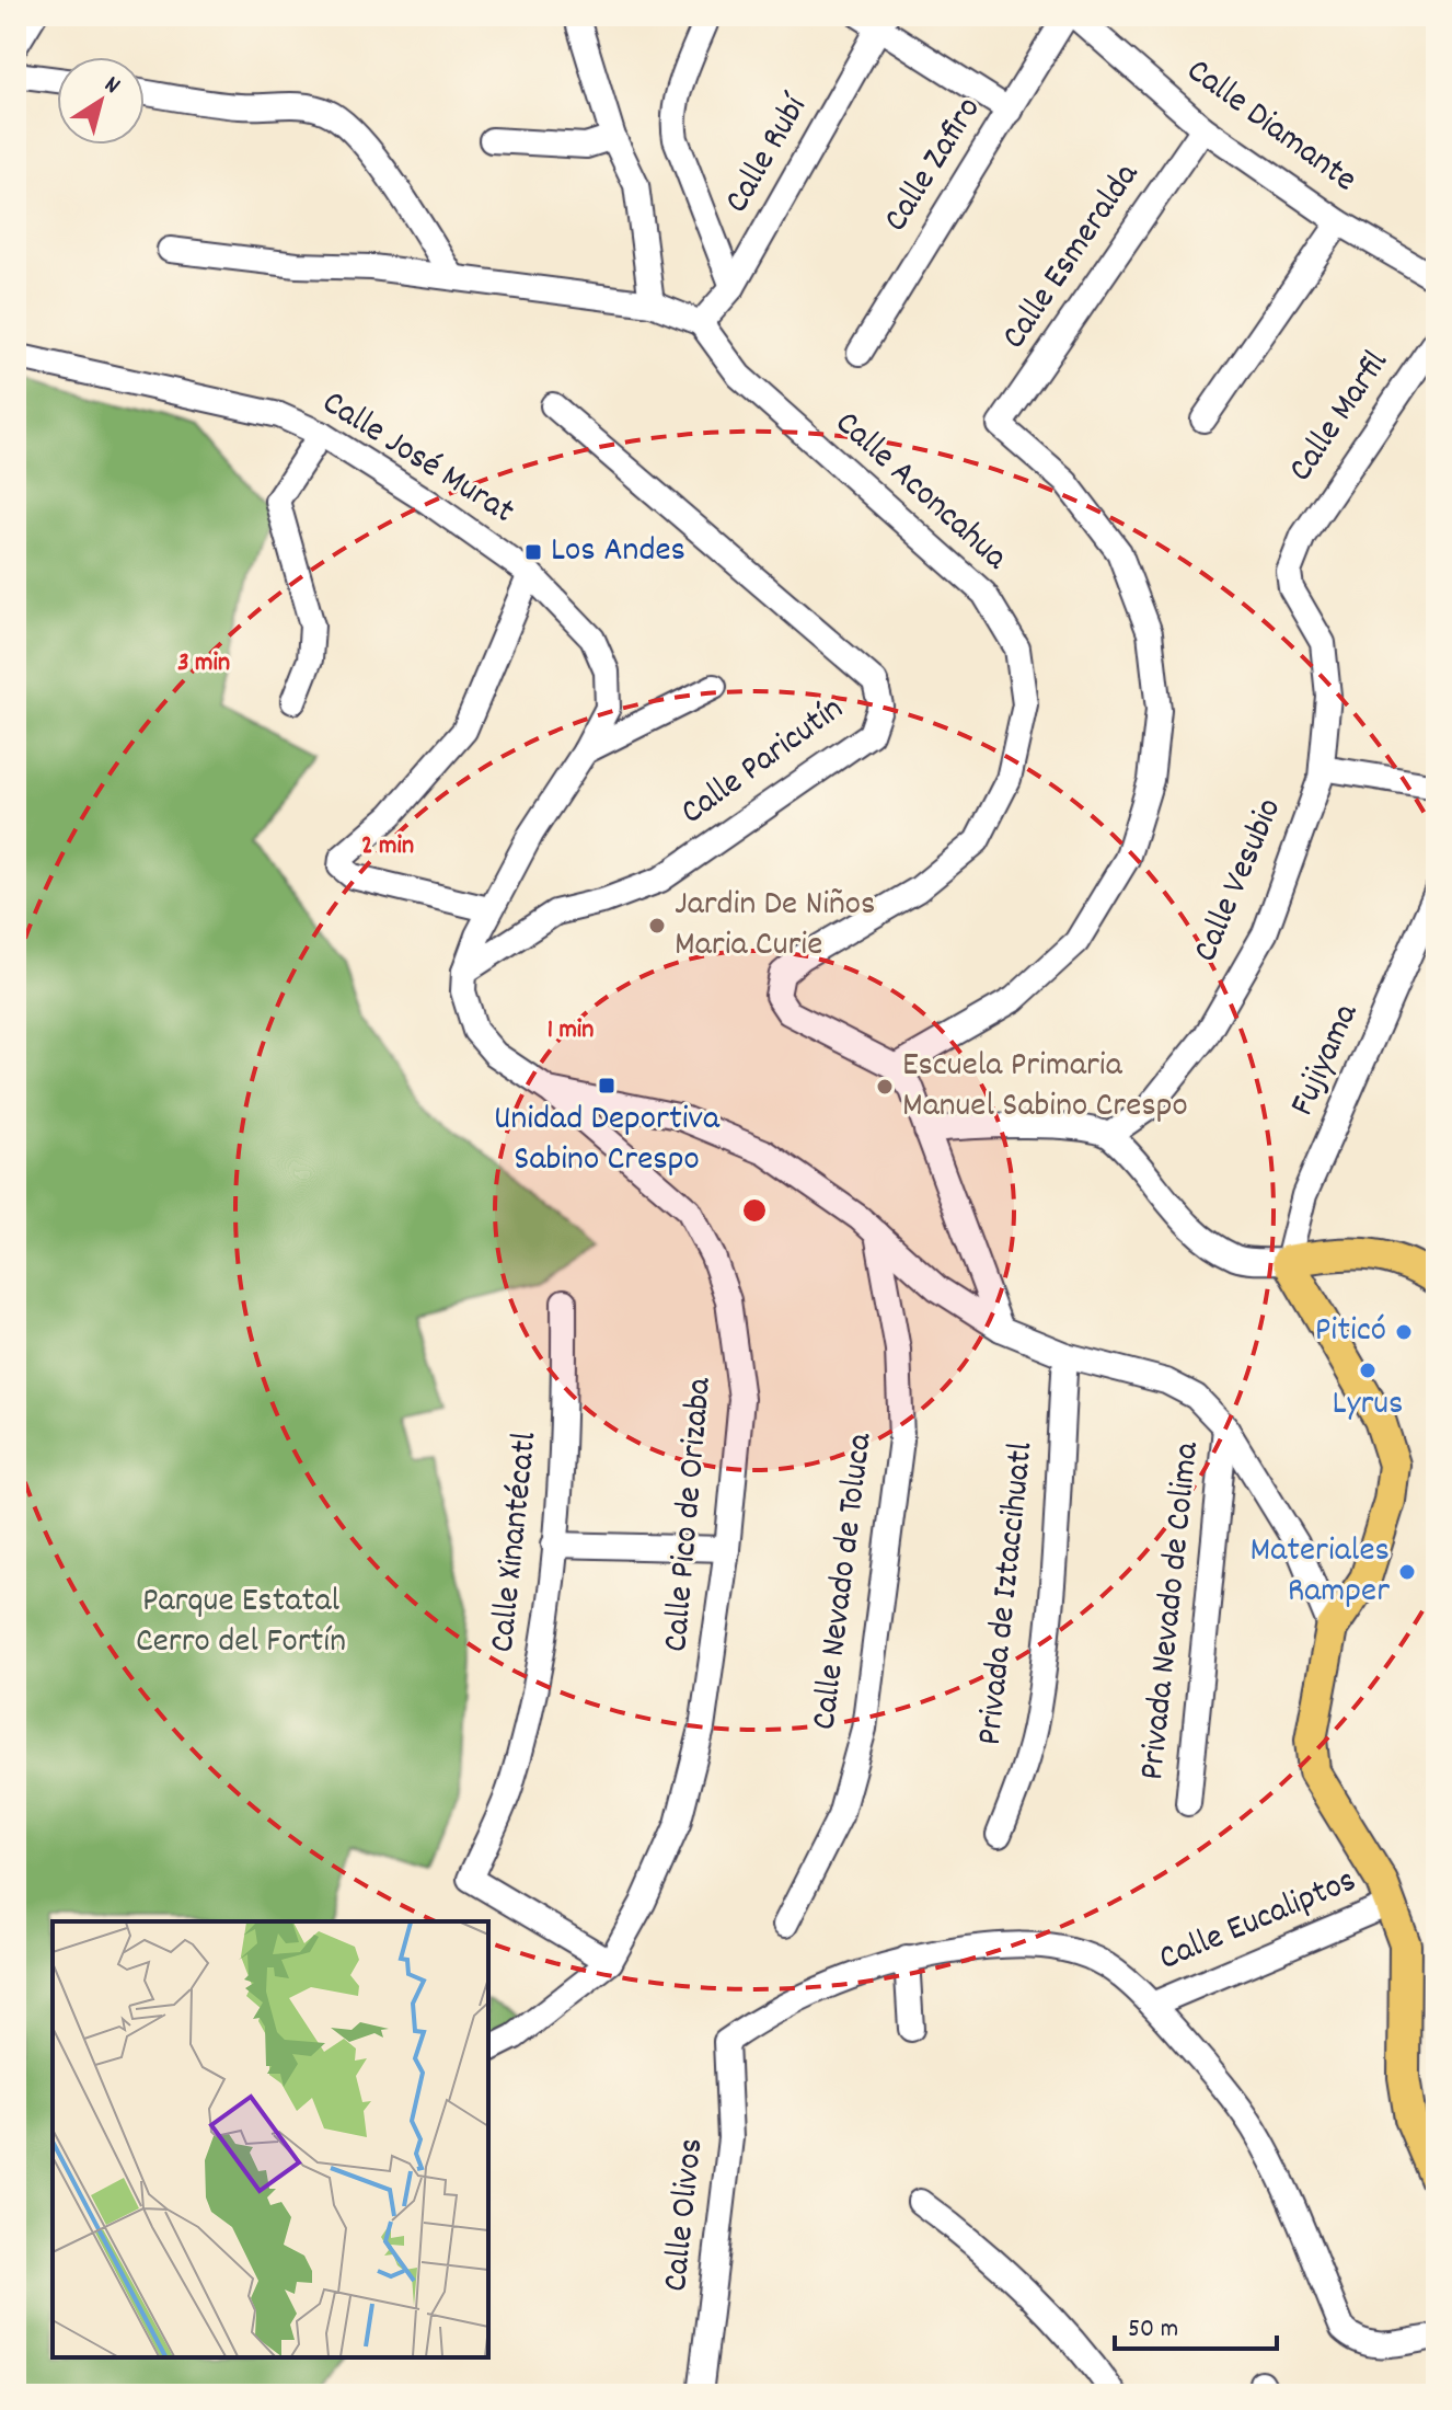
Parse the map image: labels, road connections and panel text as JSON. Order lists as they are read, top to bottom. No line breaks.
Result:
{"streets":{"street":["Calle Diamante","Calle Rubí","Calle Zafiro","Calle Esmeralda","Calle Marfil","Calle José Murat","Calle Aconcahua","Calle Paricutín","Calle Vesubio","Fujiyama","Calle Pico de Orizaba","Calle Xinantécatl","Calle Nevado de Toluca","Privada de Iztaccihuatl","Privada Nevado de Colima","Calle Eucaliptos","Calle Olivos"]},"crossings":[["Calle Diamante","Calle Esmeralda"],["Calle Rubí","Calle Aconcahua"],["Calle Esmeralda","Calle Aconcahua"],["Calle Marfil","Calle Vesubio"],["Calle José Murat","Calle Paricutín"],["Calle José Murat","Calle Pico de Orizaba"],["Calle Paricutín","Calle Pico de Orizaba"],["Calle Pico de Orizaba","Calle Xinantécatl"],["Calle Pico de Orizaba","Calle Nevado de Toluca"],["Calle Pico de Orizaba","Privada de Iztaccihuatl"],["Calle Pico de Orizaba","Privada Nevado de Colima"]],"parks":["Parque Estatal Cerro del Fortín"],"places":{"transit":["Los Andes","Unidad Deportiva Sabino Crespo"],"other":["Jardin De Niños Maria Curie","Escuela Primaria Manuel Sabino Crespo","Piticó","Lyrus","Materiales Ramper"]},"scale_bar":"50 m","north":"top right","rings":["3 min","2 min","1 min"]}
